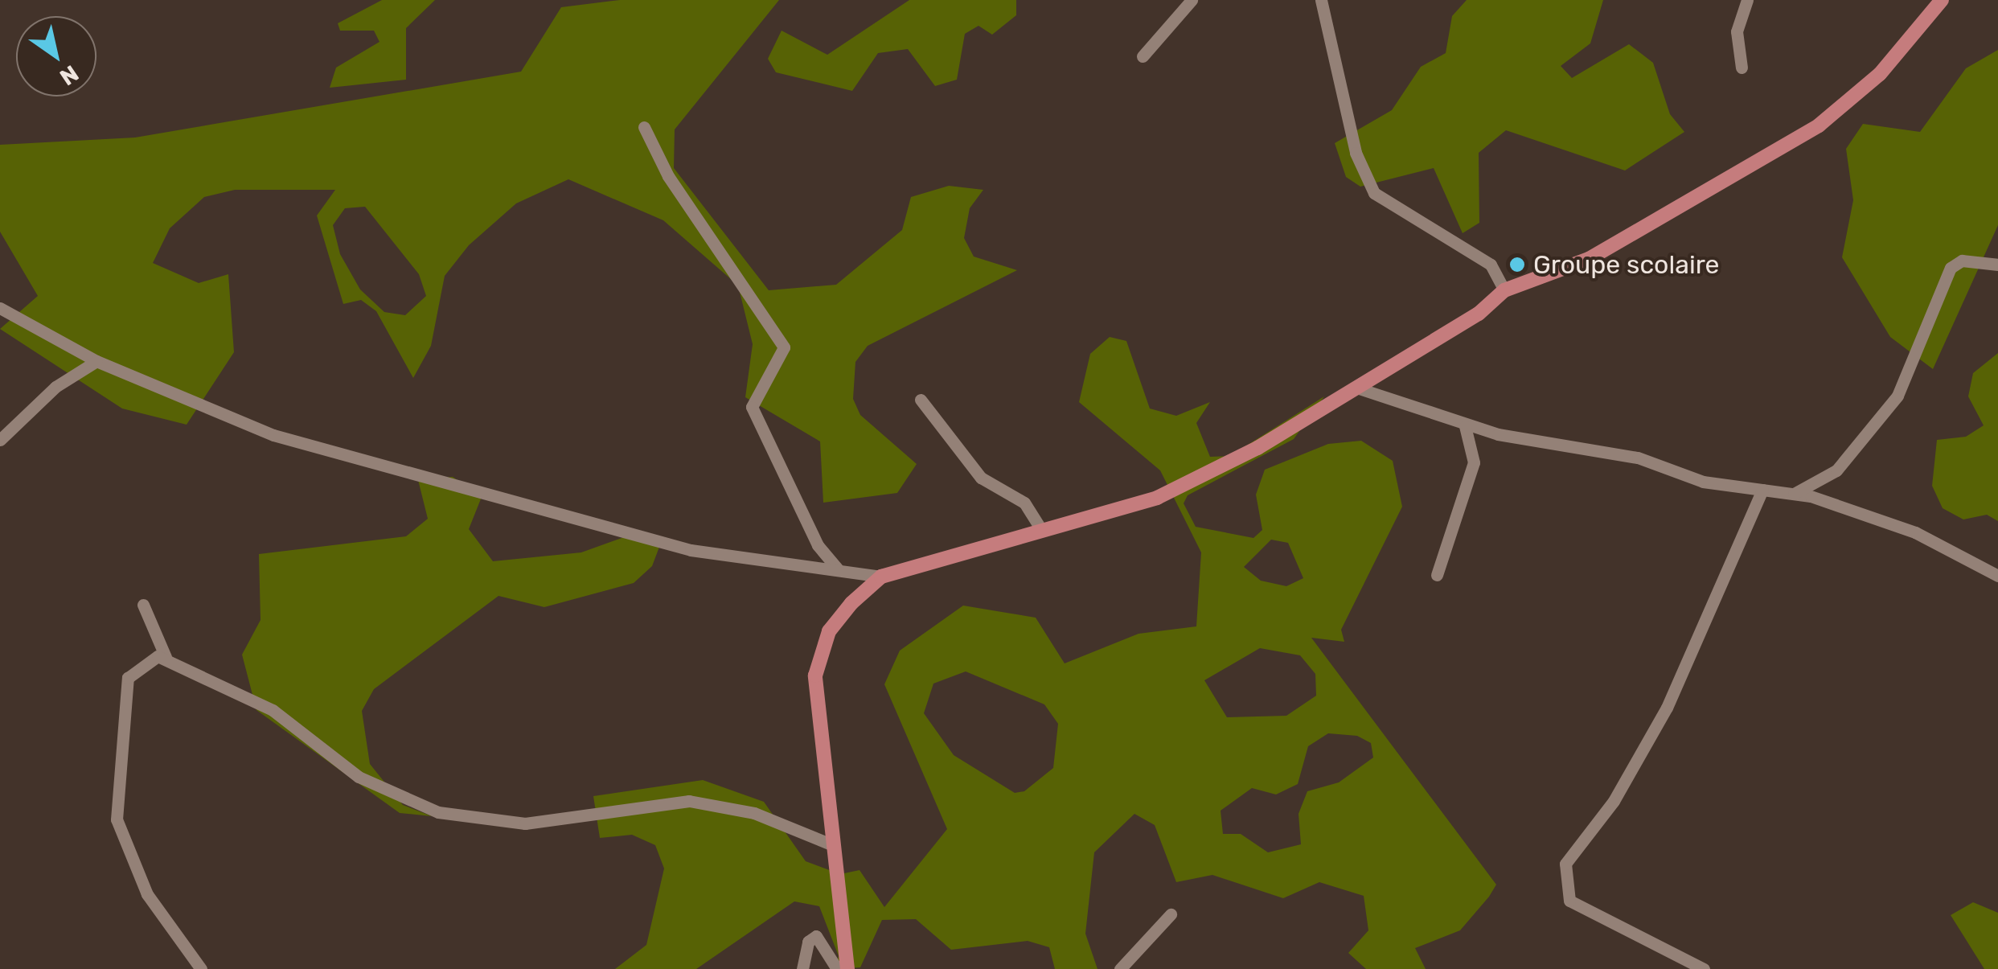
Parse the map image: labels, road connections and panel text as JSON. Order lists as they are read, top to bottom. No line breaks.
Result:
{"places":["Groupe scolaire"],"north":"bottom right"}
